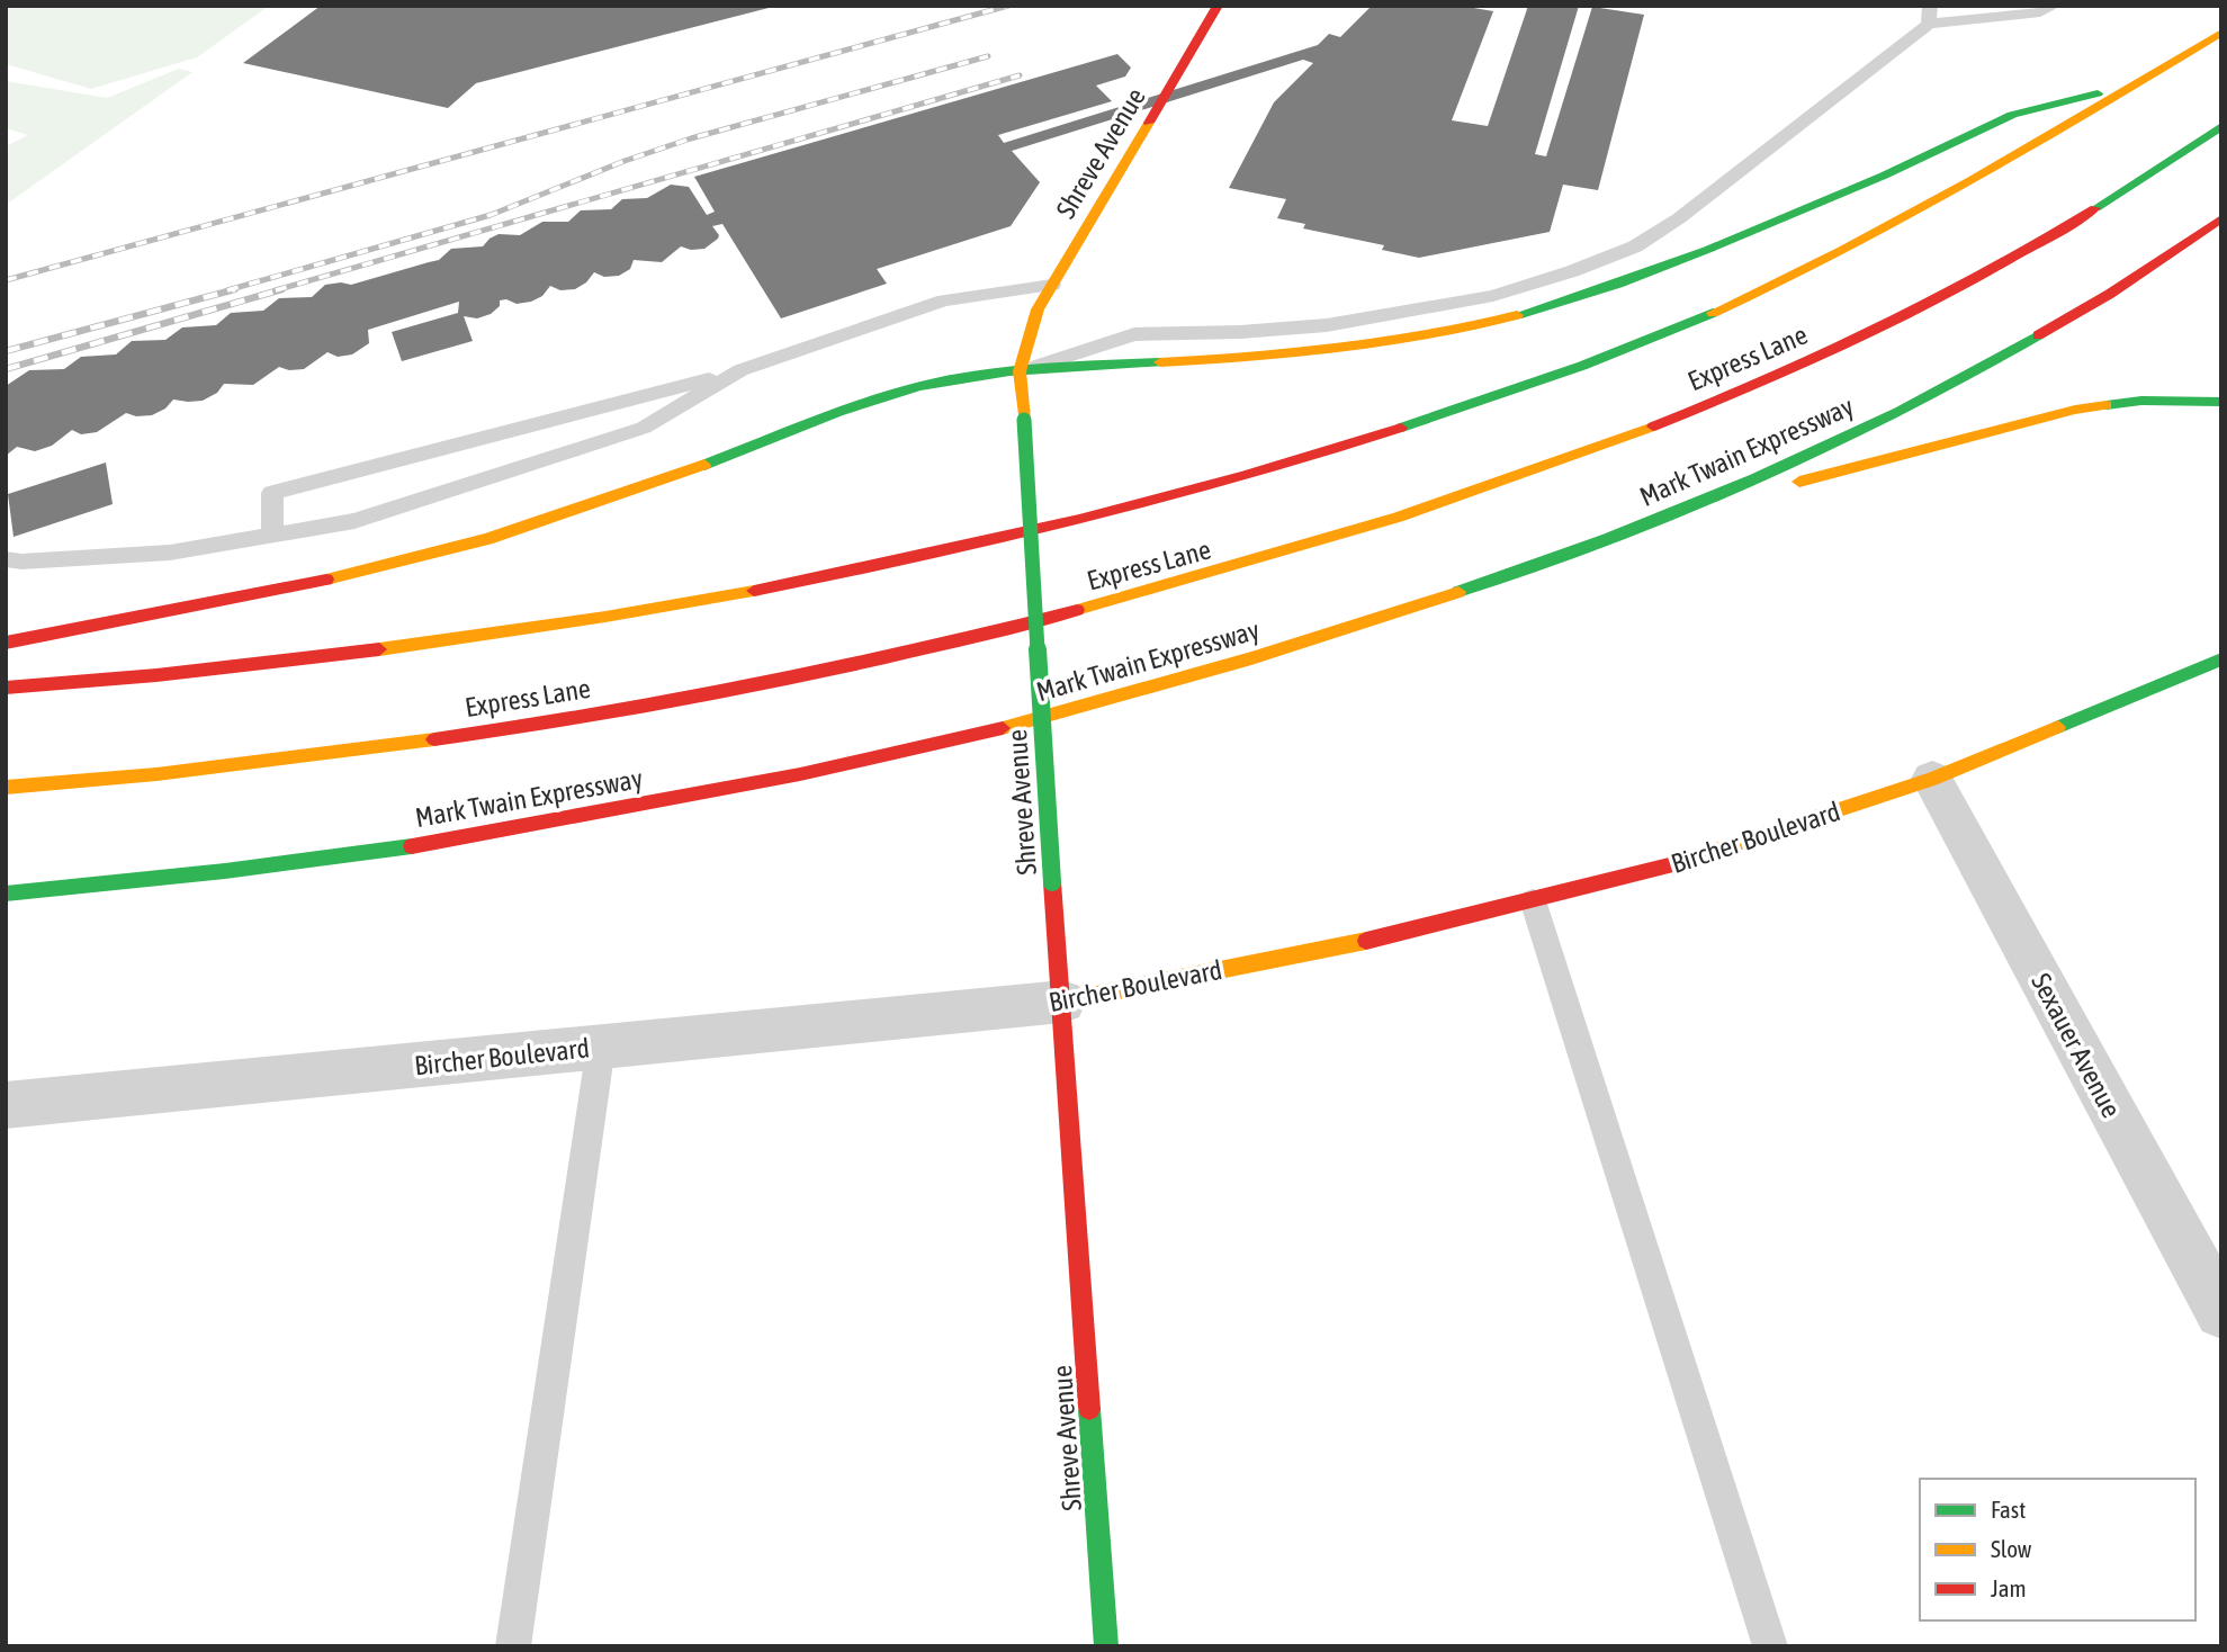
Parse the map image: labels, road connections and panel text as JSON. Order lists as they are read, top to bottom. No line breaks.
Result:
{"streets":{"main road":["Shreve Avenue","Express Lane","Mark Twain Expressway","Bircher Boulevard"],"street":["Sexauer Avenue"]},"crossings":[["Shreve Avenue","Bircher Boulevard"],["Bircher Boulevard","Sexauer Avenue"]],"legend":["Fast","Slow","Jam"]}
